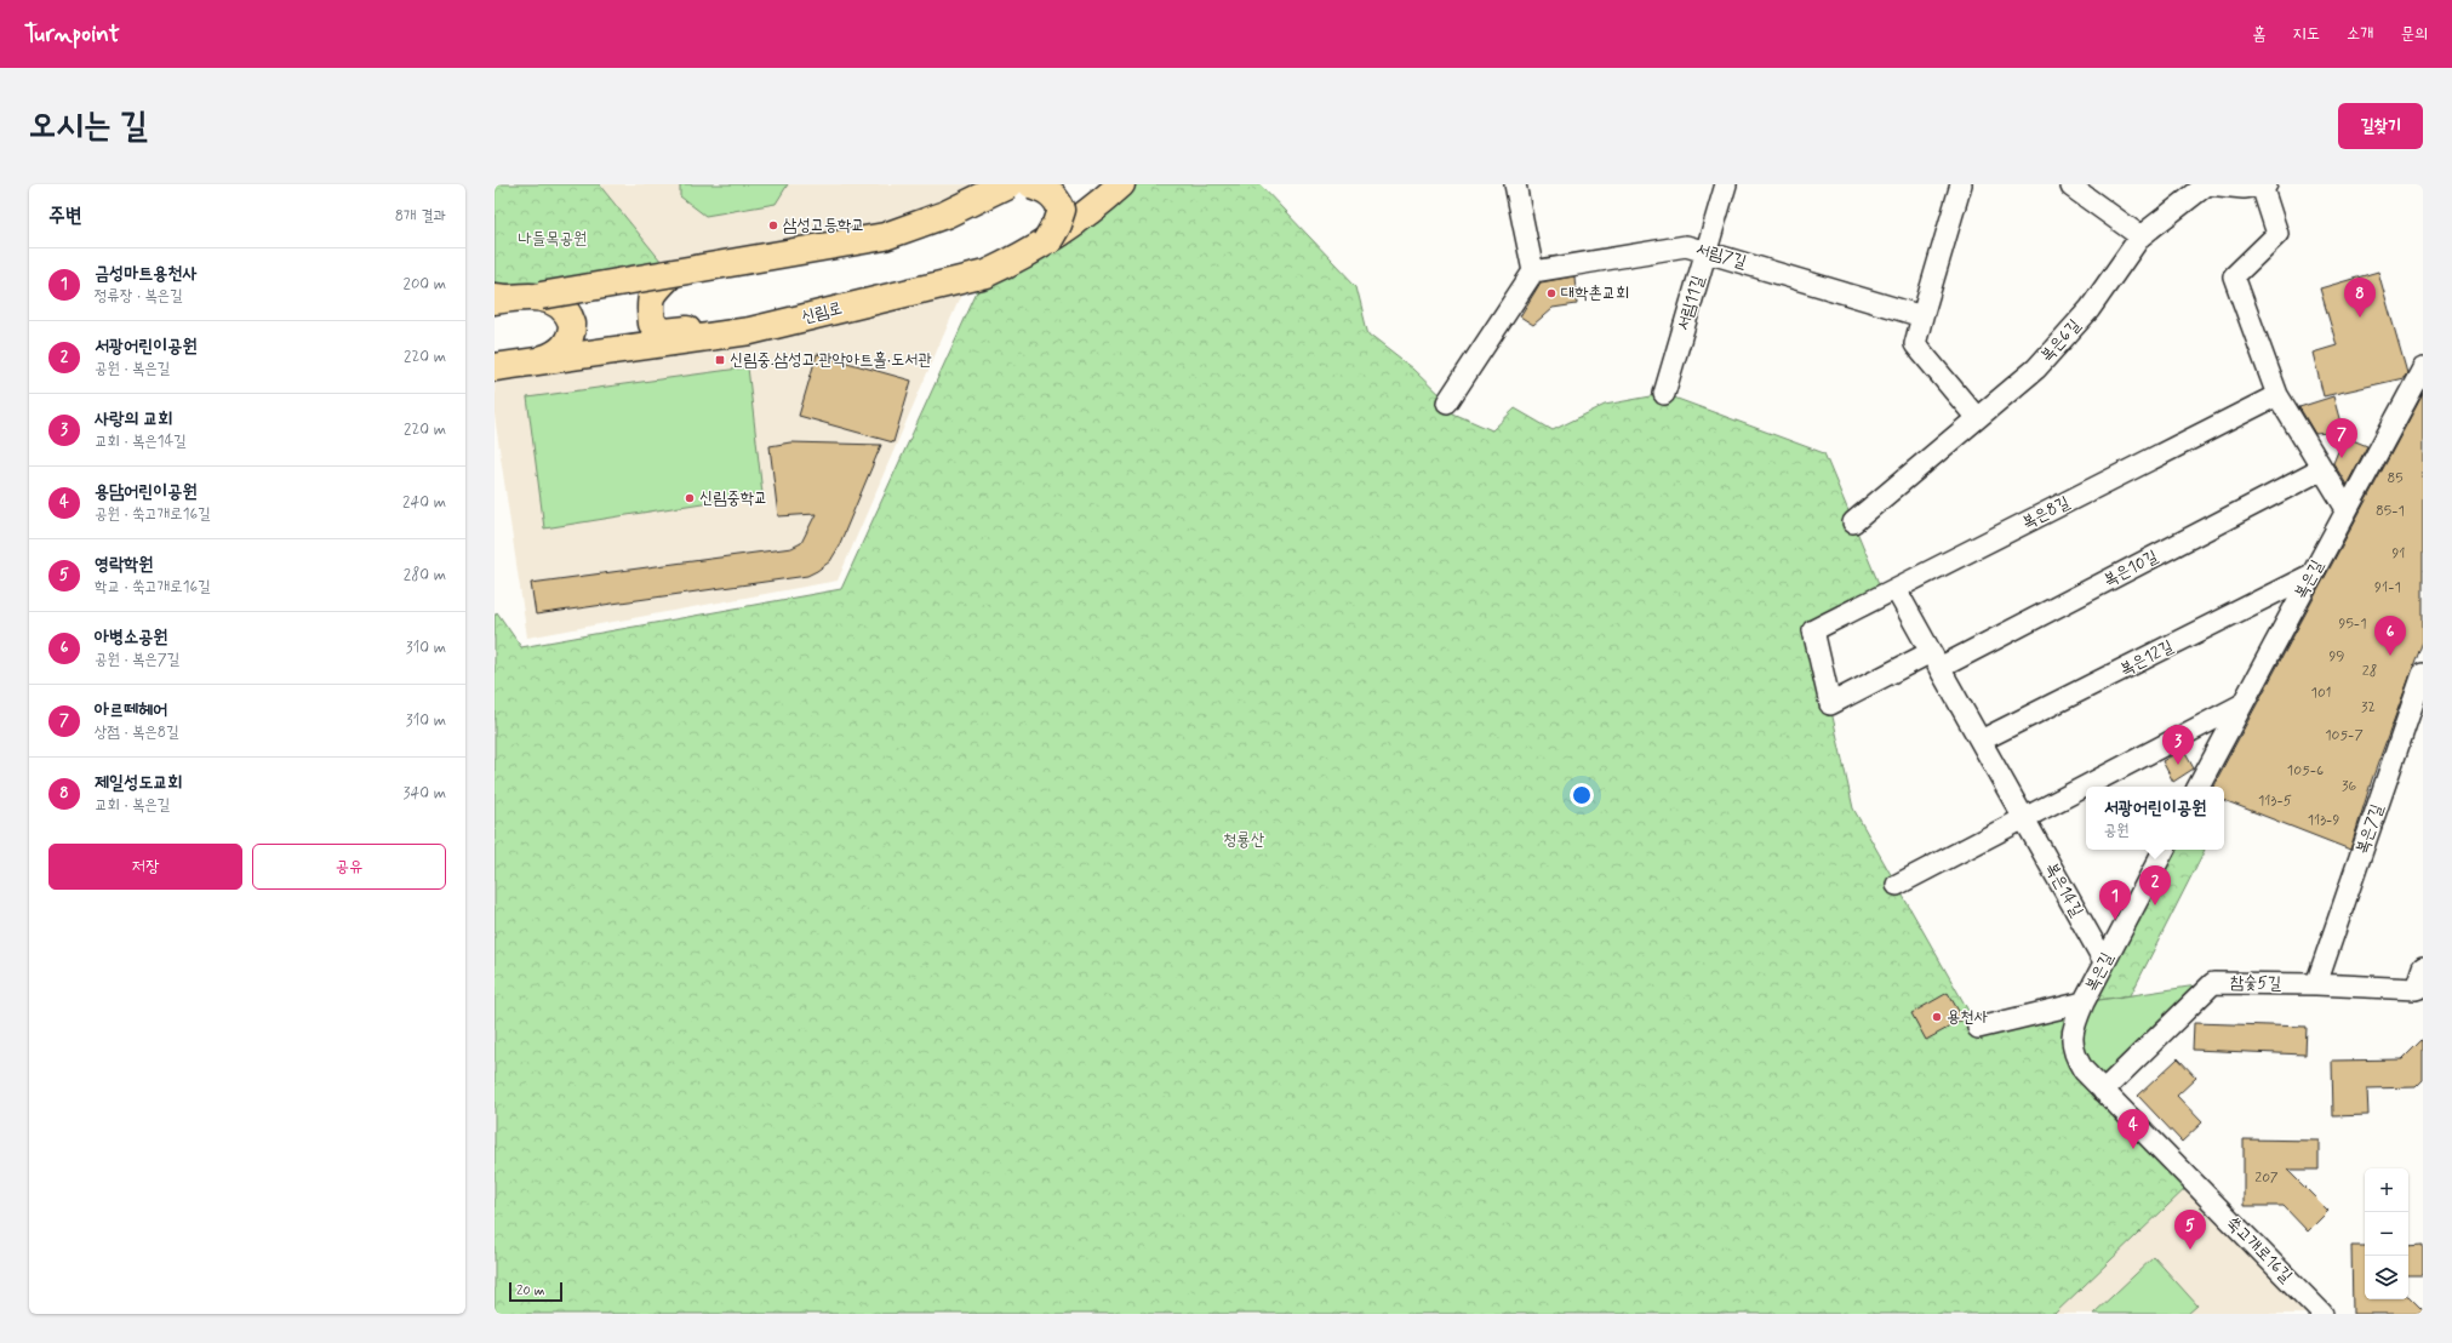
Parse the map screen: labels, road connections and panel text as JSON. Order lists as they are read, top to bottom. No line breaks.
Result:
{"streets":{"main road":["신림로"],"street":["서림7길","서림11길","복은6길","복은8길","복은10길","복은길","복은12길","복은7길","복은14길","참숯5길","쑥고개로16길"]},"crossings":[["서림7길","서림11길"],["복은8길","복은10길"],["복은길","복은12길"],["복은길","복은14길"],["복은길","쑥고개로16길"],["복은7길","참숯5길"],["참숯5길","쑥고개로16길"]],"parks":["나들목공원","청룡산"],"places":{"other":["삼성고등학교","대학촌교회","신림중학교","용천사"],"transit":["신림중.삼성고.관악아트홀·도서관"]},"house_numbers":["85","85-1","91","91-1","95-1","99","28","101","32","105-7","105-6","36","113-5","113-9","207"],"scale_bar":"20 m","page":{"header":"Turnpoint","nav":["홈","지도","소개","문의"],"buttons":["길찾기",["저장","공유"]],"title":"오시는 길","heading":["주변","8개 결과"],"list":[{"mark":"1","name":"금성마트용천사","note":"정류장 · 복은길","value":"200 m"},{"mark":"2","name":"서광어린이공원","note":"공원 · 복은길","value":"220 m"},{"mark":"3","name":"사랑의 교회","note":"교회 · 복은14길","value":"220 m"},{"mark":"4","name":"용담어린이공원","note":"공원 · 쑥고개로16길","value":"240 m"},{"mark":"5","name":"영락학원","note":"학교 · 쑥고개로16길","value":"280 m"},{"mark":"6","name":"아병소공원","note":"공원 · 복은7길","value":"310 m"},{"mark":"7","name":"아르떼헤어","note":"상점 · 복은8길","value":"310 m"},{"mark":"8","name":"제일성도교회","note":"교회 · 복은길","value":"340 m"}],"pins":["8","7","6","3","2","1","4","5"],"popup":["서광어린이공원","공원"],"map_buttons":["+","−"],"scale":"20 m"}}
